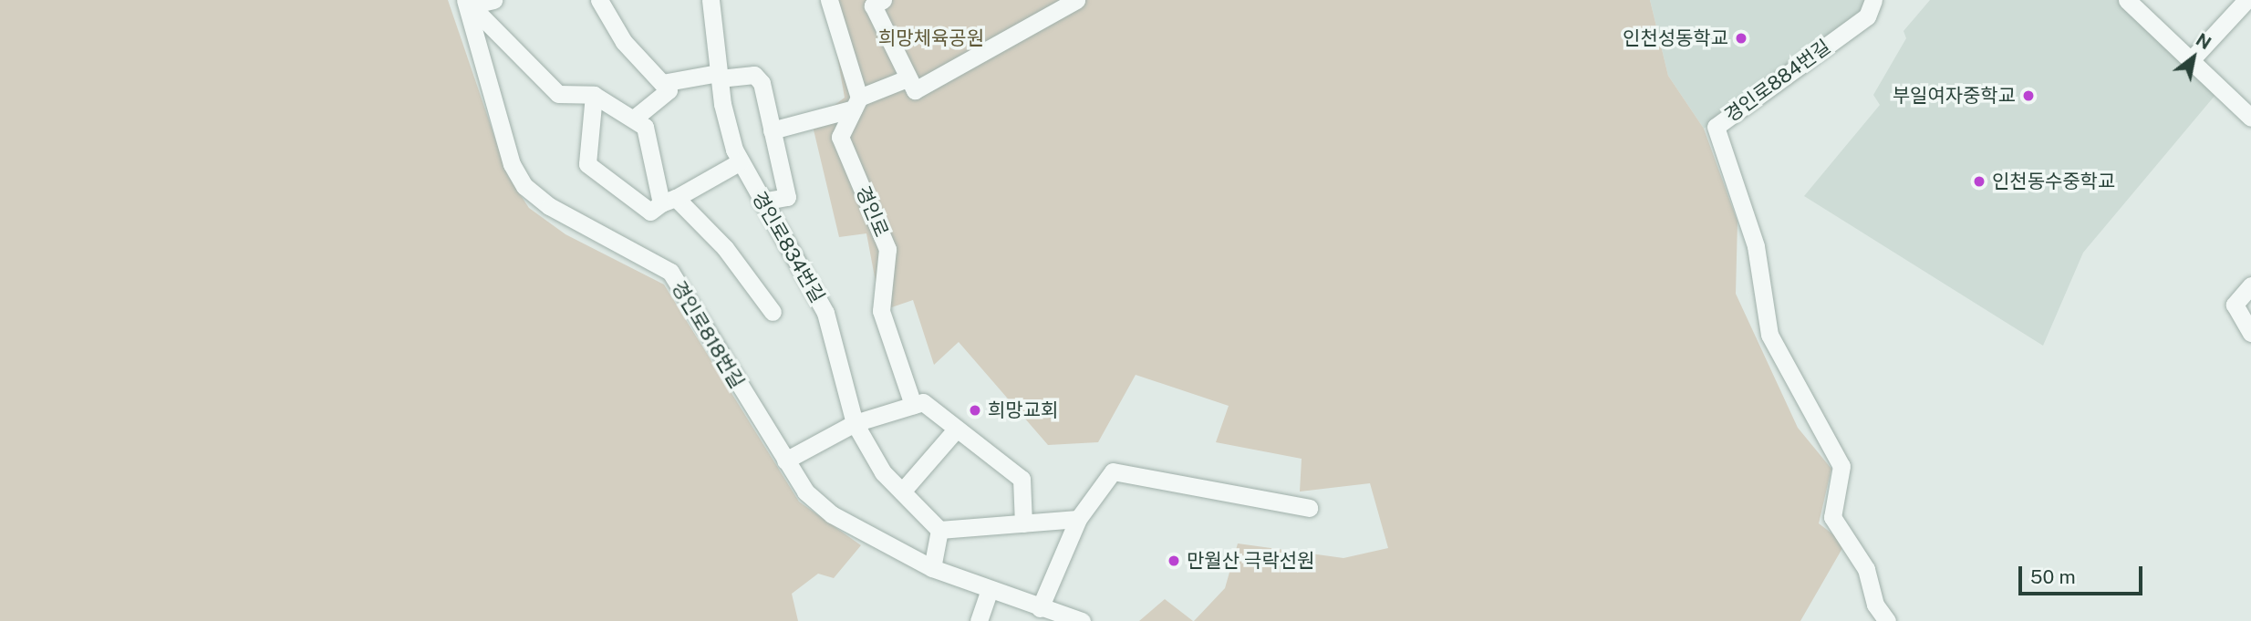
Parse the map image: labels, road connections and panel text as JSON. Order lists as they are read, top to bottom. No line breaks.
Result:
{"streets":{"street":["경인로884번길","경인로","경인로834번길","경인로818번길"]},"parks":["희망체육공원"],"places":["인천성동학교","부일여자중학교","인천동수중학교","희망교회","만월산 극락선원"],"scale_bar":"50 m","north":"top right"}
